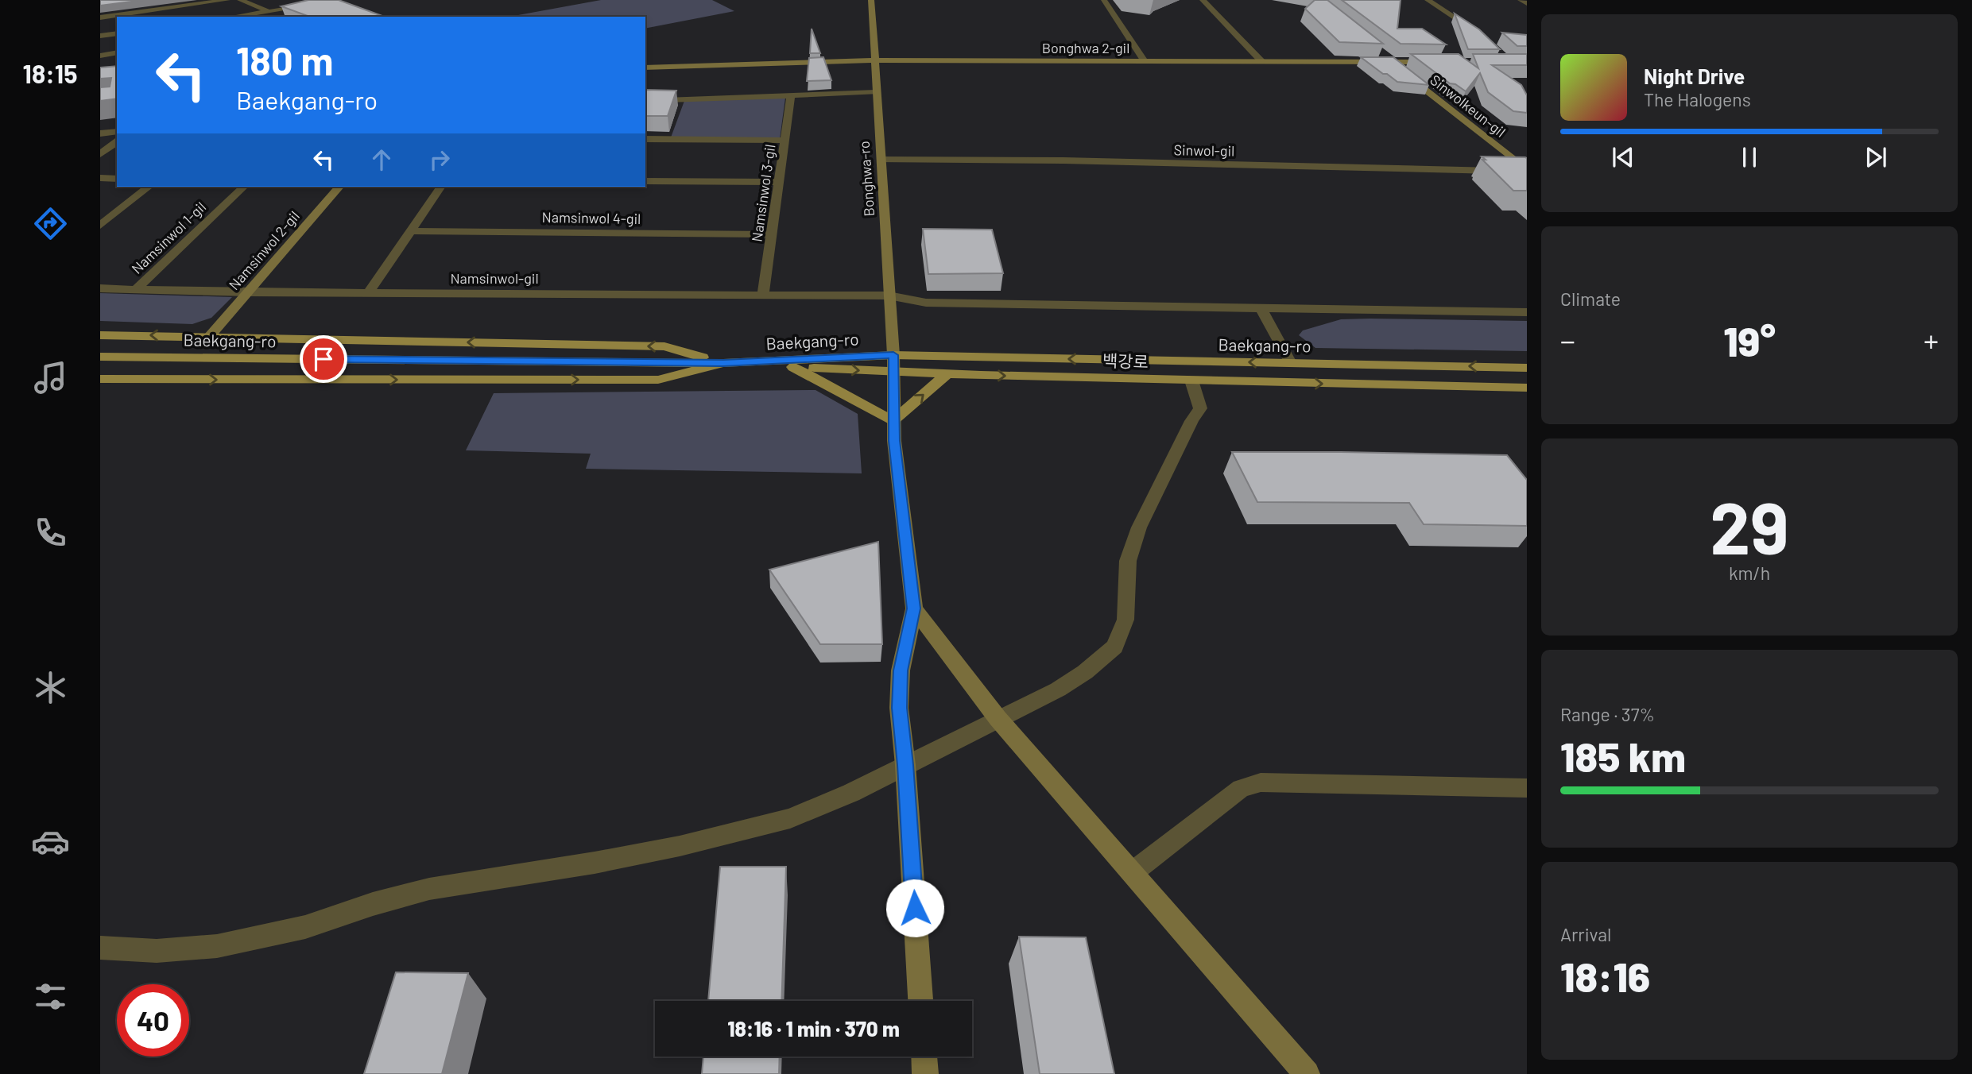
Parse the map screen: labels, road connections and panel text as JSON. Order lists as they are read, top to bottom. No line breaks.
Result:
{"streets":{"main road":["Baekgang-ro","백강로"],"street":["Bonghwa 2-gil","Sinwolkeun-gil","Sinwol-gil","Bonghwa-ro","Namsinwol 3-gil","Namsinwol 4-gil","Namsinwol 1-gil","Namsinwol 2-gil","Namsinwol-gil"]},"crossings":[["Bonghwa 2-gil","Sinwolkeun-gil"],["Bonghwa 2-gil","Bonghwa-ro"],["Sinwolkeun-gil","Sinwol-gil"],["Sinwol-gil","Bonghwa-ro"],["Bonghwa-ro","Namsinwol-gil"],["Bonghwa-ro","Baekgang-ro"],["Bonghwa-ro","백강로"],["Namsinwol 3-gil","Namsinwol 4-gil"],["Namsinwol 3-gil","Namsinwol-gil"],["Namsinwol 1-gil","Namsinwol-gil"],["Namsinwol 2-gil","Namsinwol-gil"],["Baekgang-ro","백강로"]],"one_way":["Baekgang-ro","백강로"],"page":{"tabs":"18:15","turn":["180 m","Baekgang-ro"],"song":["Night Drive","The Halogens"],"tile":["Climate",["29","km/h"],["Range · 37%","185 km"],["Arrival","18:16"]],"heat":["−","19°","+"],"limit":"40","trip":"18:16 · 1 min · 370 m"}}
